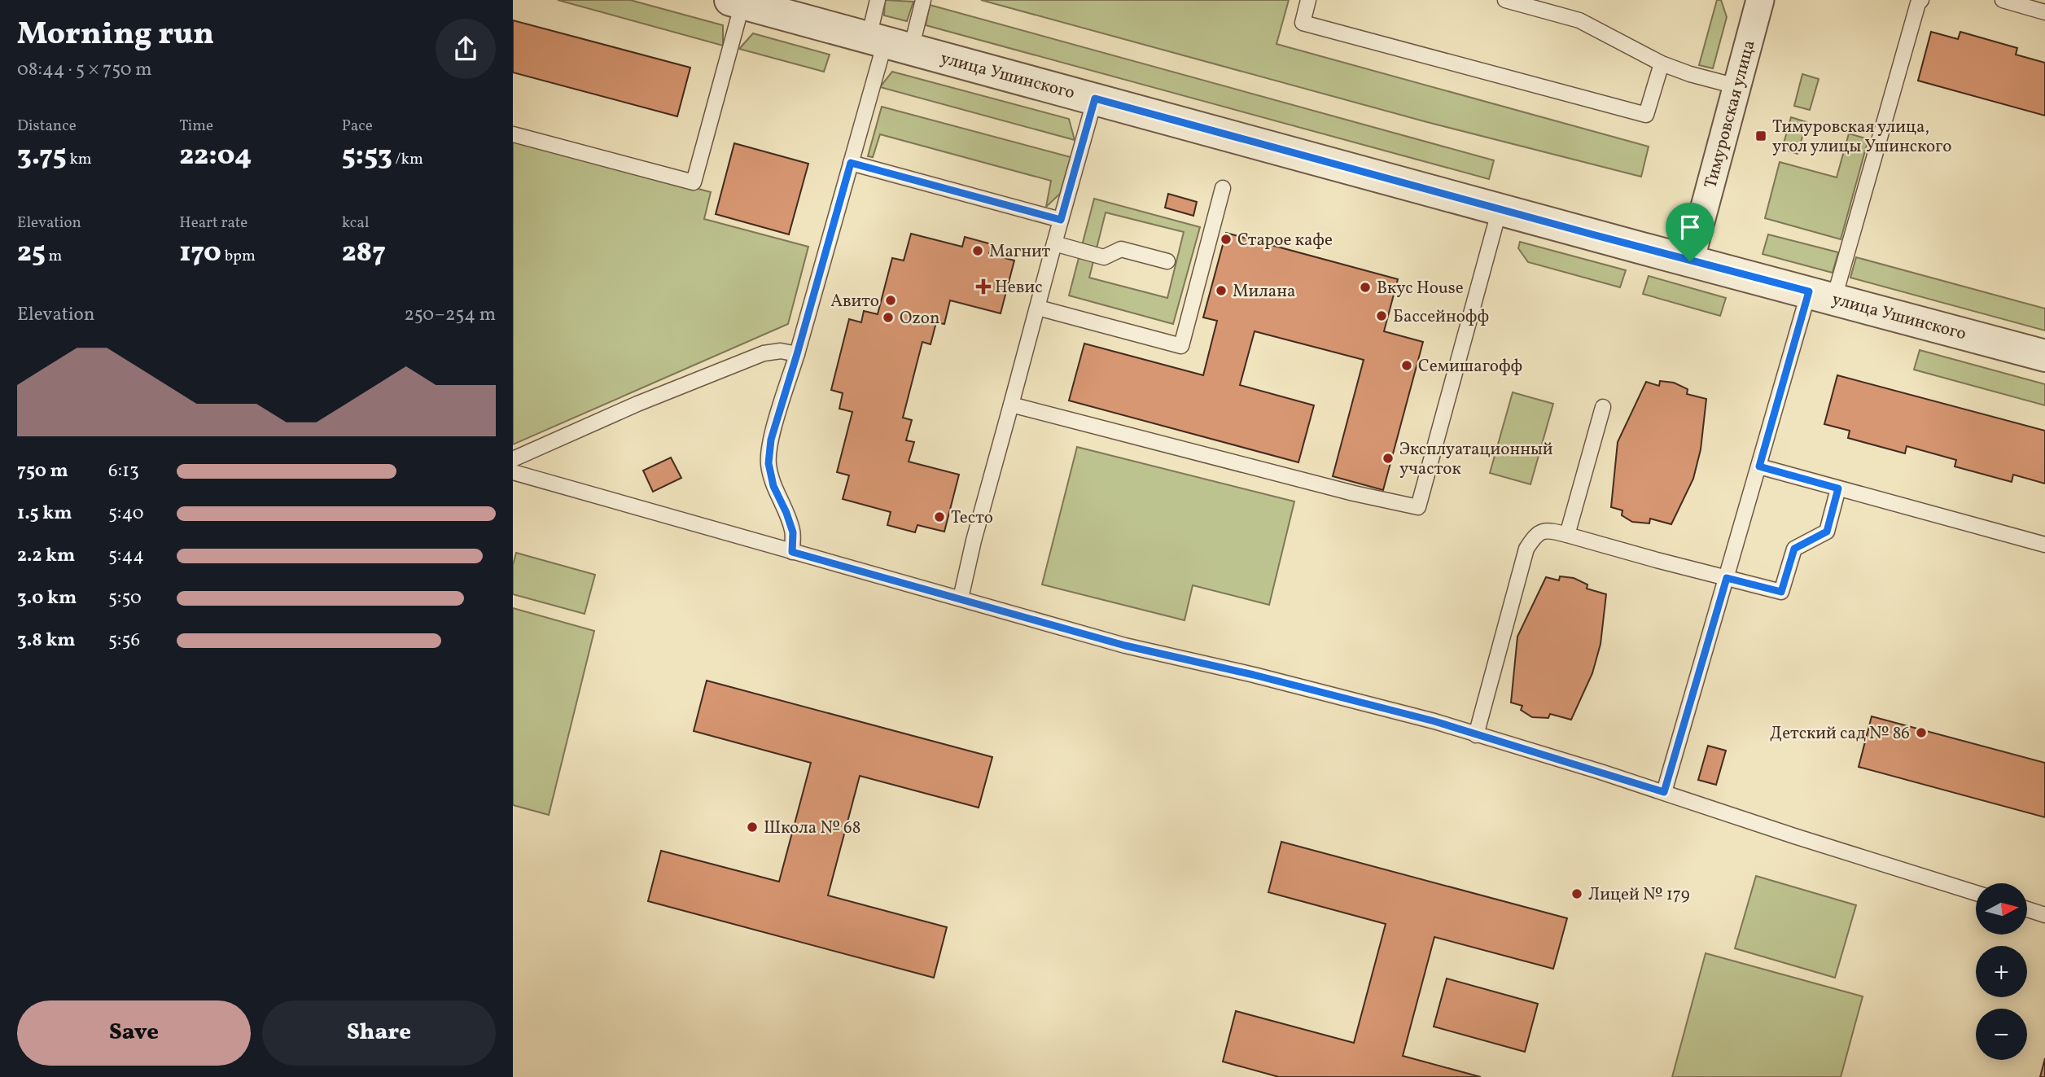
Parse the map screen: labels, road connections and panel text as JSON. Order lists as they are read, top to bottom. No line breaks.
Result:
{"streets":{"street":["улица Ушинского","Тимуровская улица"]},"crossings":[["улица Ушинского","Тимуровская улица"]],"places":{"transit":["Тимуровская улица, угол улицы Ушинского"],"other":["Старое кафе","Магнит","Вкус House","Милана","Авито","Бассейнофф","Ozon","Семишагофф","Эксплуатационный участок","Тесто","Детский сад № 86","Школа № 68","Лицей № 179"],"health":["Невис"]},"north":"right","page":{"heading":["Morning run","08:44 · 5 × 750 m"],"stats":[["Distance","3.75 km"],["Time","22:04"],["Pace","5:53 /km"],["Elevation","25 m"],["Heart rate","170 bpm"],["kcal","287"]],"chart":["Elevation","250–254 m"],"list":[{"name":"750 m","note":"6:13"},{"name":"1.5 km","note":"5:40"},{"name":"2.2 km","note":"5:44"},{"name":"3.0 km","note":"5:50"},{"name":"3.8 km","note":"5:56"}],"map_buttons":["+","−"],"buttons":["Save","Share"]}}
